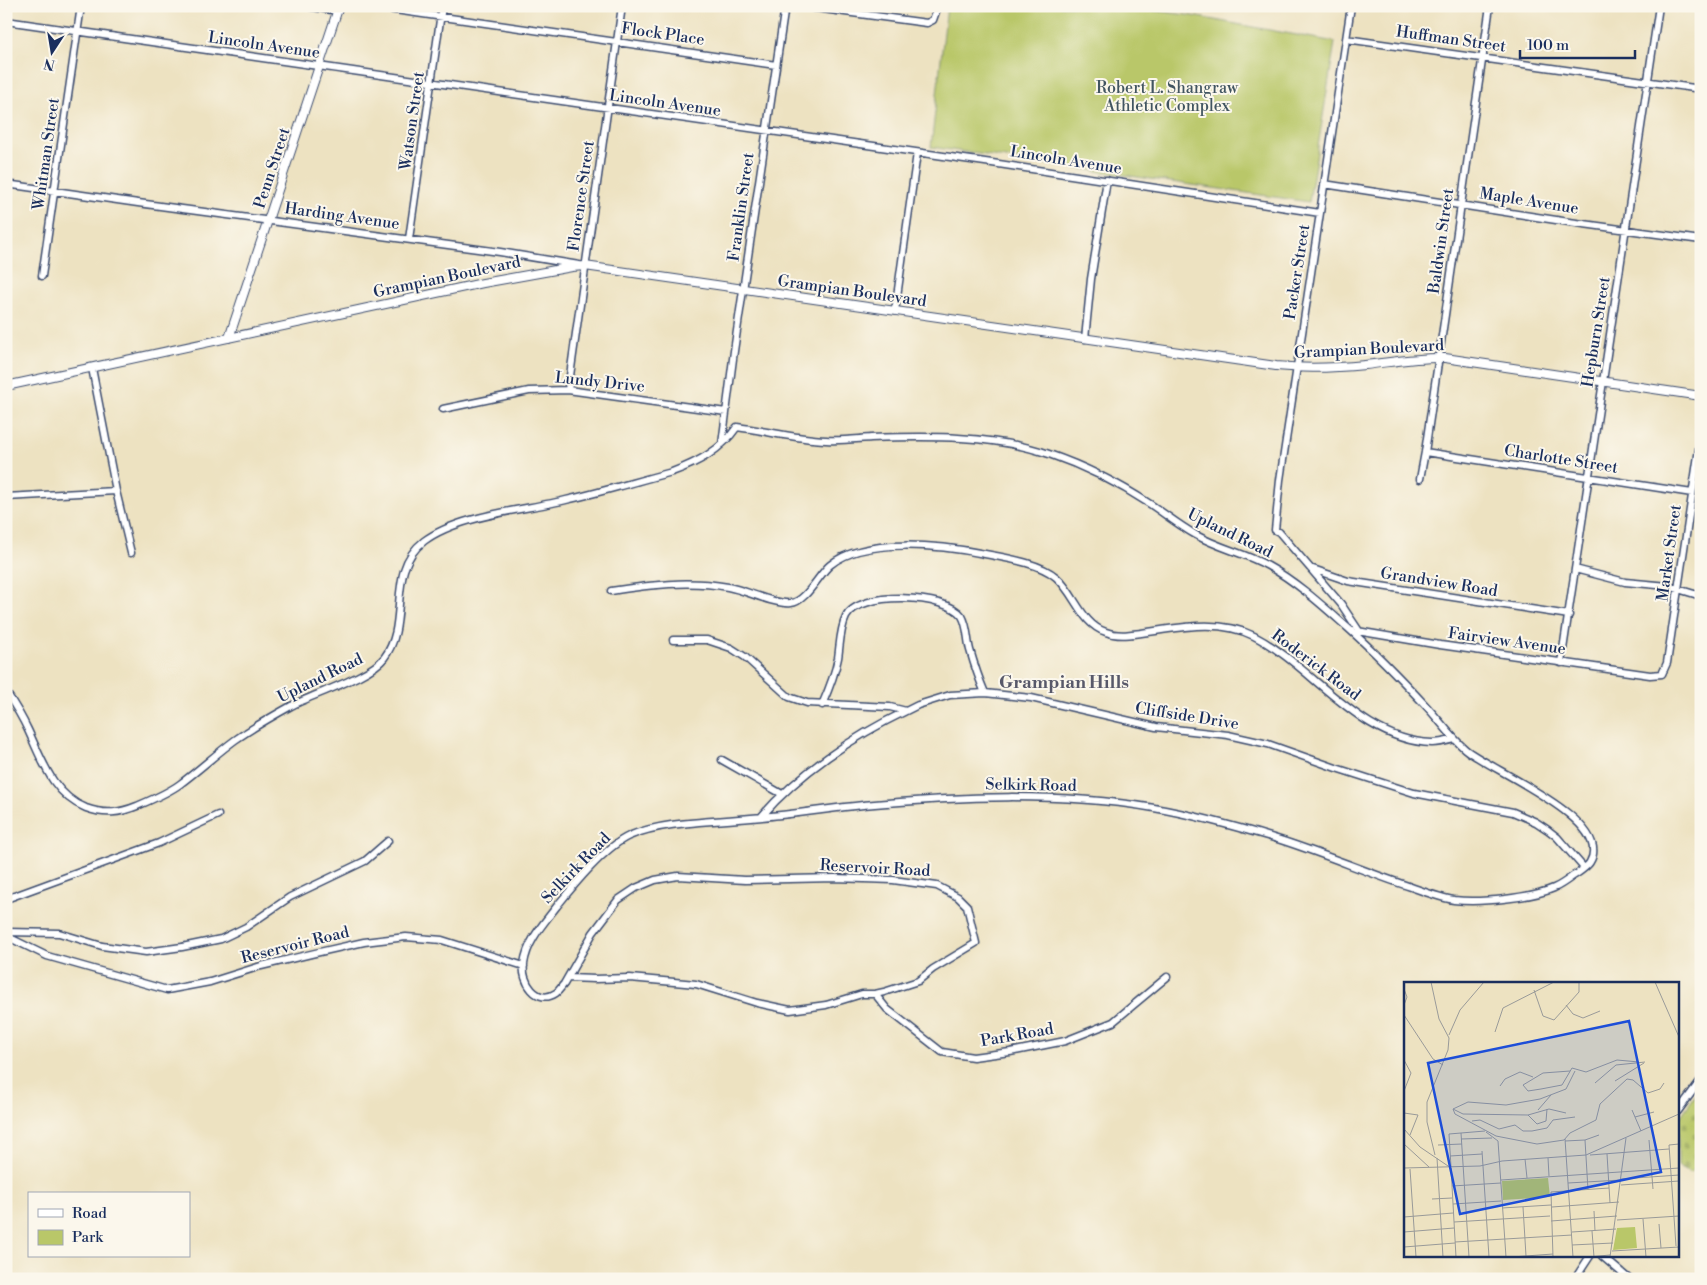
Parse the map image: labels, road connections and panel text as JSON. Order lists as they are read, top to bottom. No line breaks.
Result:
{"streets":{"street":["Flock Place","Huffman Street","Lincoln Avenue","Watson Street","Whitman Street","Penn Street","Florence Street","Maple Avenue","Franklin Street","Harding Avenue","Baldwin Street","Packer Street","Grampian Boulevard","Hepburn Street","Lundy Drive","Charlotte Street","Upland Road","Market Street","Grandview Road","Fairview Avenue","Roderick Road","Cliffside Drive","Selkirk Road","Reservoir Road","Park Road"]},"crossings":[["Flock Place","Watson Street"],["Flock Place","Florence Street"],["Flock Place","Franklin Street"],["Huffman Street","Baldwin Street"],["Huffman Street","Packer Street"],["Huffman Street","Hepburn Street"],["Lincoln Avenue","Watson Street"],["Lincoln Avenue","Whitman Street"],["Lincoln Avenue","Penn Street"],["Lincoln Avenue","Florence Street"],["Lincoln Avenue","Franklin Street"],["Lincoln Avenue","Packer Street"],["Watson Street","Harding Avenue"],["Whitman Street","Harding Avenue"],["Penn Street","Harding Avenue"],["Penn Street","Grampian Boulevard"],["Florence Street","Harding Avenue"],["Florence Street","Grampian Boulevard"],["Florence Street","Lundy Drive"],["Maple Avenue","Baldwin Street"],["Maple Avenue","Packer Street"],["Maple Avenue","Hepburn Street"],["Franklin Street","Grampian Boulevard"],["Franklin Street","Lundy Drive"],["Harding Avenue","Grampian Boulevard"],["Baldwin Street","Grampian Boulevard"],["Baldwin Street","Charlotte Street"],["Packer Street","Grampian Boulevard"],["Packer Street","Grandview Road"],["Packer Street","Fairview Avenue"],["Grampian Boulevard","Hepburn Street"],["Hepburn Street","Charlotte Street"],["Hepburn Street","Grandview Road"],["Hepburn Street","Fairview Avenue"],["Charlotte Street","Market Street"],["Upland Road","Fairview Avenue"],["Upland Road","Roderick Road"],["Upland Road","Cliffside Drive"],["Upland Road","Selkirk Road"],["Market Street","Fairview Avenue"],["Cliffside Drive","Selkirk Road"],["Selkirk Road","Reservoir Road"],["Reservoir Road","Park Road"]],"districts":["Grampian Hills"],"parks":["Robert L. Shangraw Athletic Complex"],"legend":["Road","Park"],"scale_bar":"100 m","north":"bottom"}
